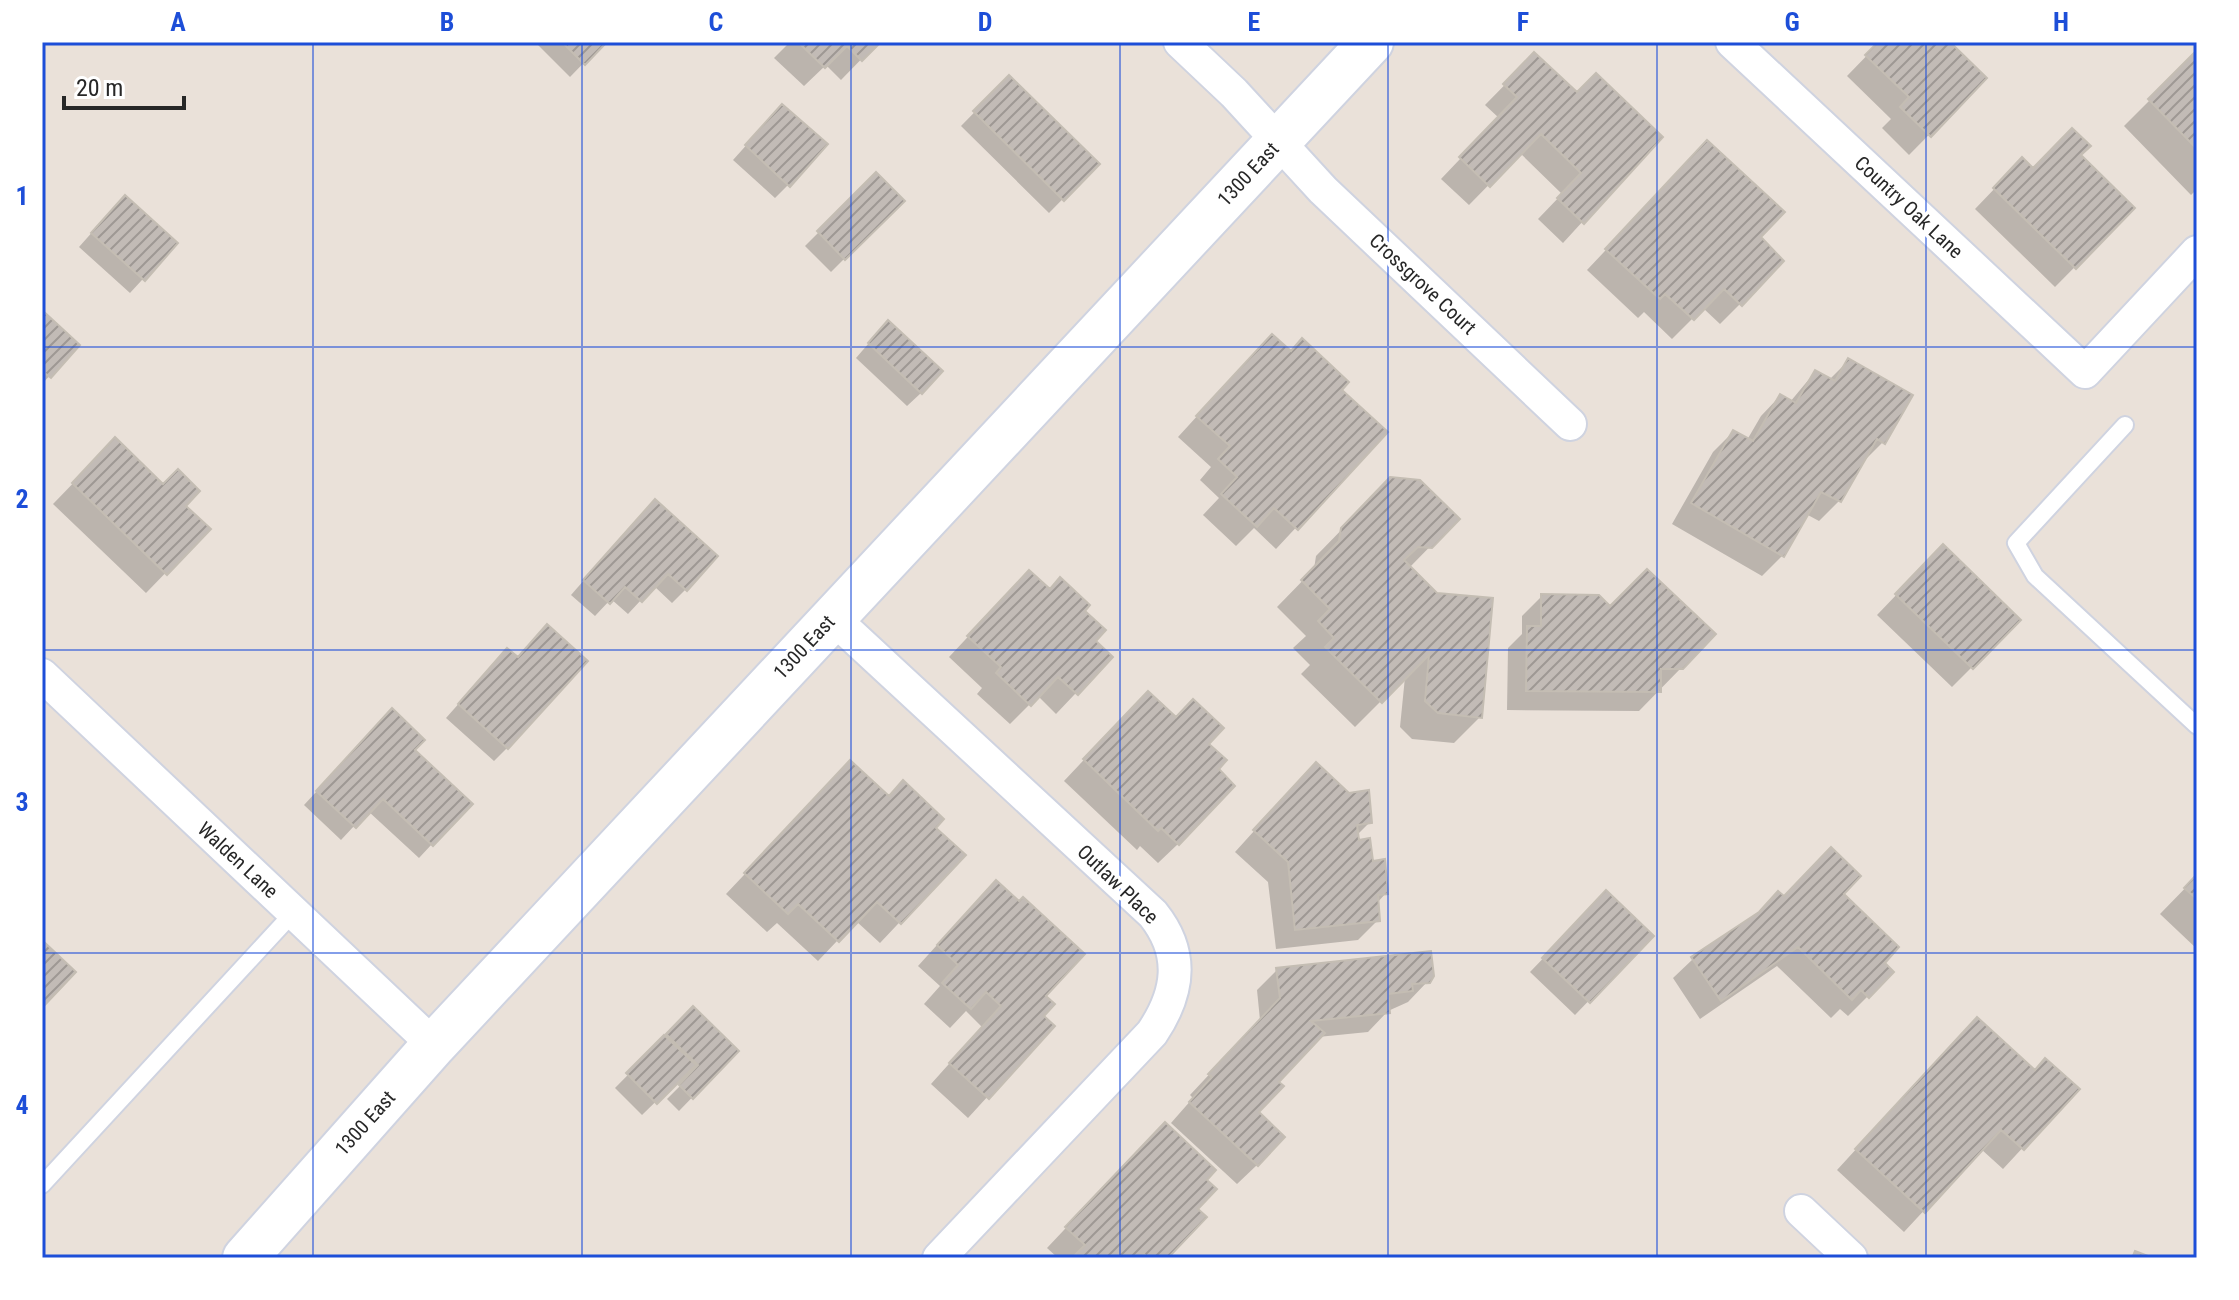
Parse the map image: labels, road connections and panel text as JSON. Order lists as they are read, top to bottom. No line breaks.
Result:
{"streets":{"main road":["1300 East"],"street":["Country Oak Lane","Crossgrove Court","Walden Lane","Outlaw Place"]},"crossings":[["1300 East","Crossgrove Court"],["1300 East","Walden Lane"],["1300 East","Outlaw Place"]],"scale_bar":"20 m","grid":{"columns":["A","B","C","D","E","F","G","H"],"rows":["1","2","3","4"]}}
